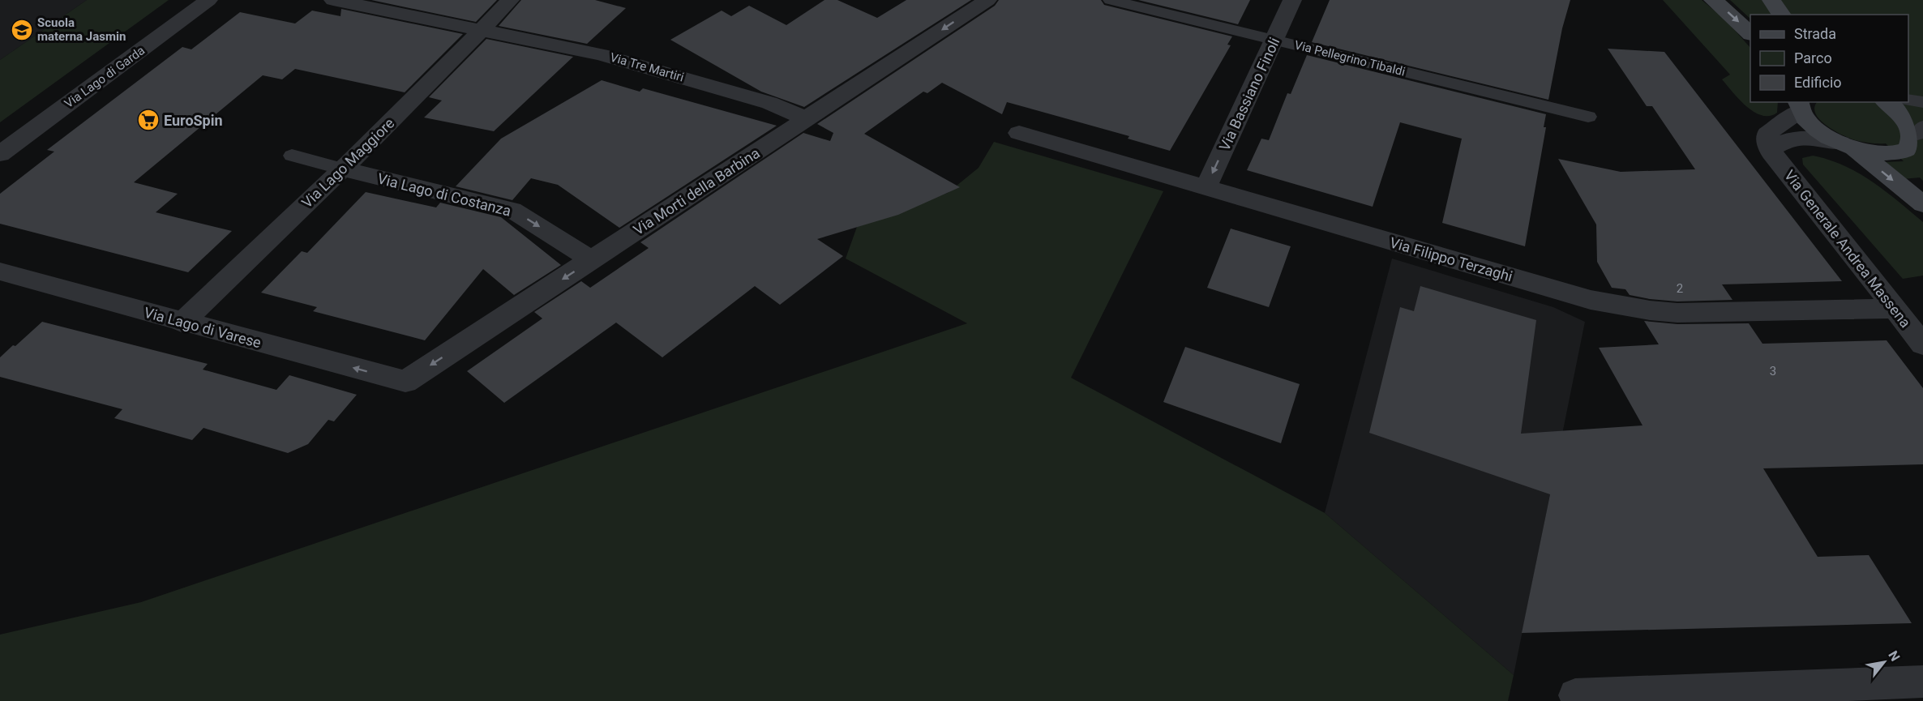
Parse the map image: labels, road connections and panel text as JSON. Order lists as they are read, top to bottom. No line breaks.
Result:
{"streets":{"street":["Via Tre Martiri","Via Lago di Garda","Via Bassiano Finoli","Via Lago Maggiore","Via Morti della Barbina","Via Lago di Costanza","Via Generale Andrea Massena","Via Filippo Terzaghi","Via Lago di Varese"],"lane":["Via Pellegrino Tibaldi"]},"crossings":[["Via Pellegrino Tibaldi","Via Bassiano Finoli"],["Via Tre Martiri","Via Lago Maggiore"],["Via Tre Martiri","Via Morti della Barbina"],["Via Bassiano Finoli","Via Filippo Terzaghi"],["Via Lago Maggiore","Via Lago di Costanza"],["Via Lago Maggiore","Via Lago di Varese"],["Via Morti della Barbina","Via Lago di Costanza"],["Via Morti della Barbina","Via Lago di Varese"],["Via Generale Andrea Massena","Via Filippo Terzaghi"]],"one_way":["Via Bassiano Finoli","Via Morti della Barbina","Via Lago di Costanza","Via Lago di Varese"],"places":{"school or university":["Scuola materna Jasmin"],"supermarket":["EuroSpin"]},"house_numbers":["2","3"],"legend":["Strada","Parco","Edificio"],"north":"top right"}
